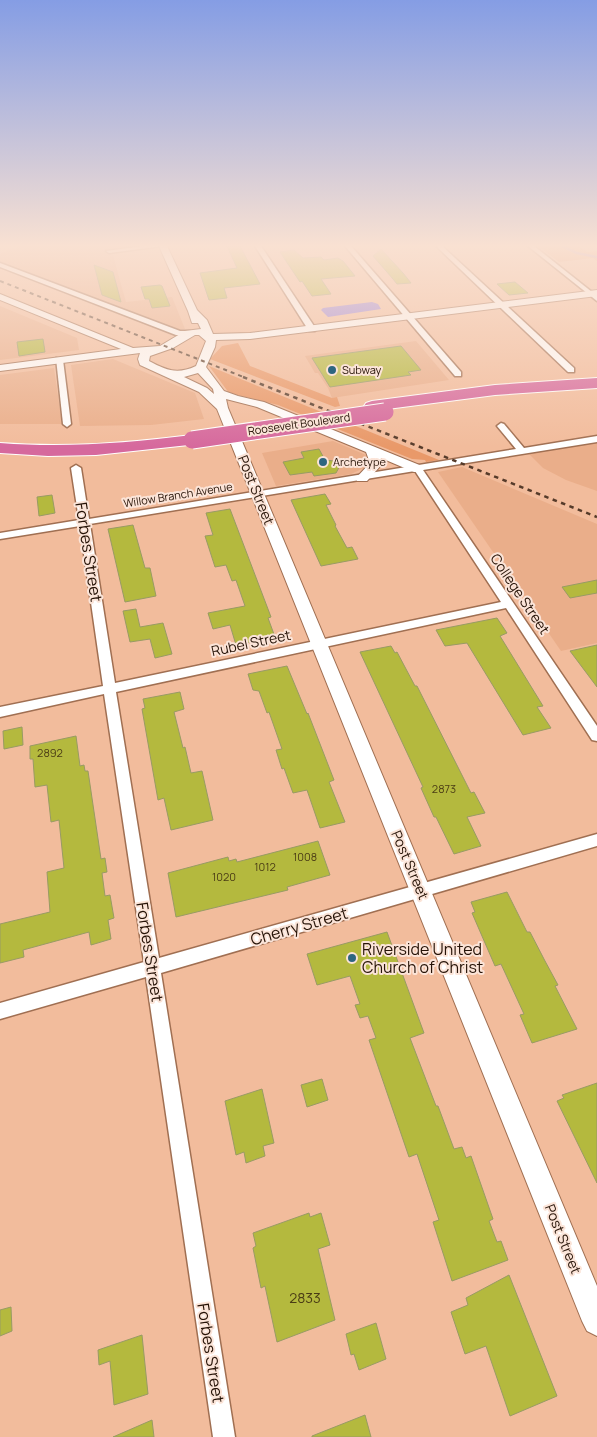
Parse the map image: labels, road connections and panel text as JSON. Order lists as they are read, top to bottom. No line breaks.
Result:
{"streets":{"highway":["Roosevelt Boulevard"],"main road":["Post Street"],"street":["Willow Branch Avenue","Forbes Street","College Street","Rubel Street","Cherry Street"]},"crossings":[["Post Street","Willow Branch Avenue"],["Post Street","Rubel Street"],["Post Street","Cherry Street"],["Willow Branch Avenue","Forbes Street"],["Willow Branch Avenue","College Street"],["Forbes Street","Rubel Street"],["Forbes Street","Cherry Street"],["College Street","Rubel Street"]],"places":["Subway","Archetype","Riverside United Church of Christ"],"house_numbers":["2892","2873","1008","1012","1020","2833"]}
